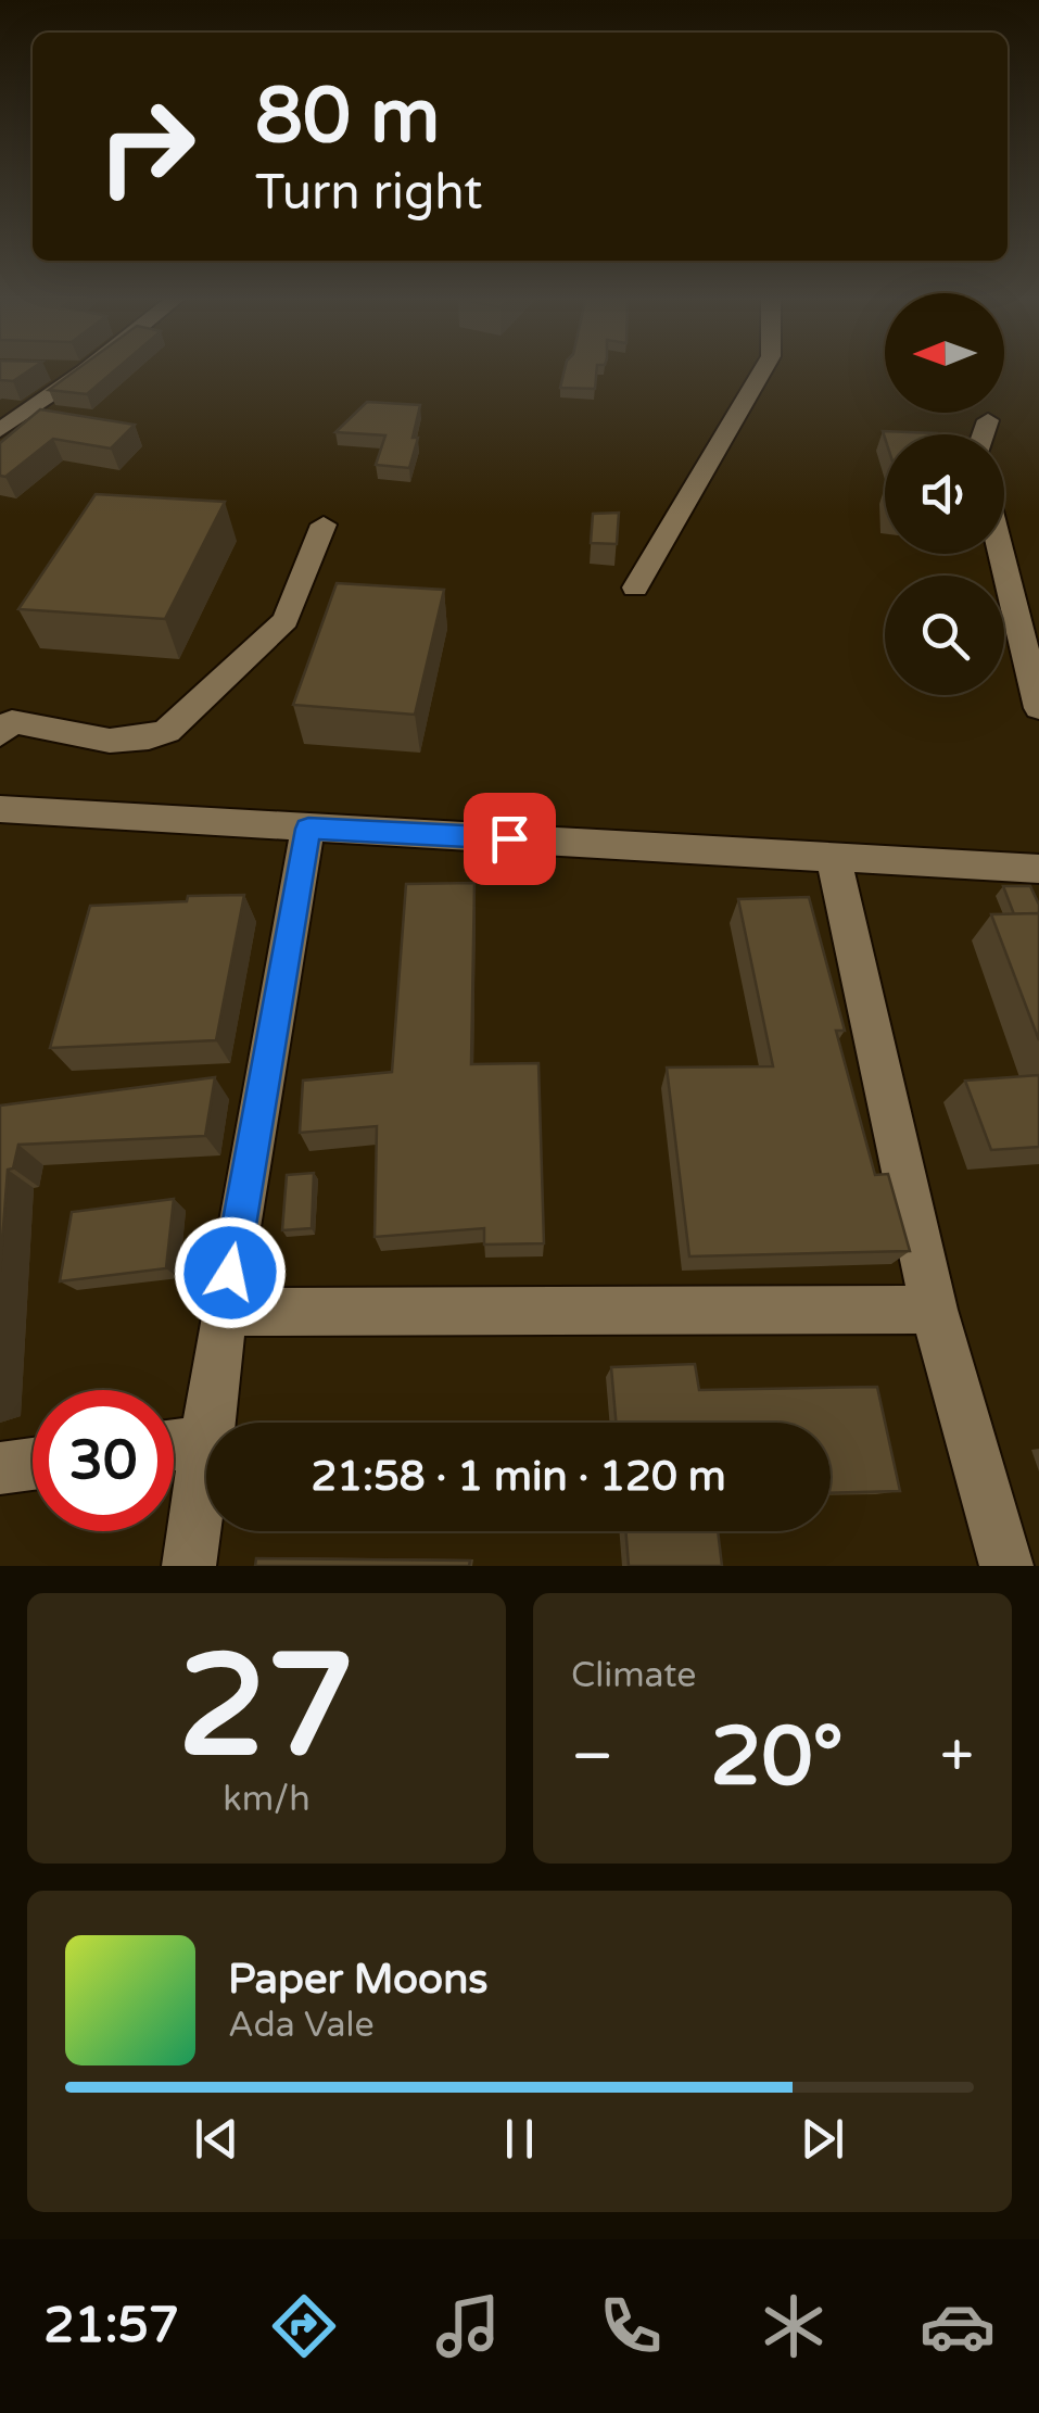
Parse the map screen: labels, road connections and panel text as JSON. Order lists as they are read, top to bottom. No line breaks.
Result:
{"north":"left","page":{"turn":["80 m","Turn right"],"limit":"30","trip":"21:58 · 1 min · 120 m","tile":[["27","km/h"],"Climate"],"heat":["−","20°","+"],"song":["Paper Moons","Ada Vale"],"tabs":"21:57"}}
